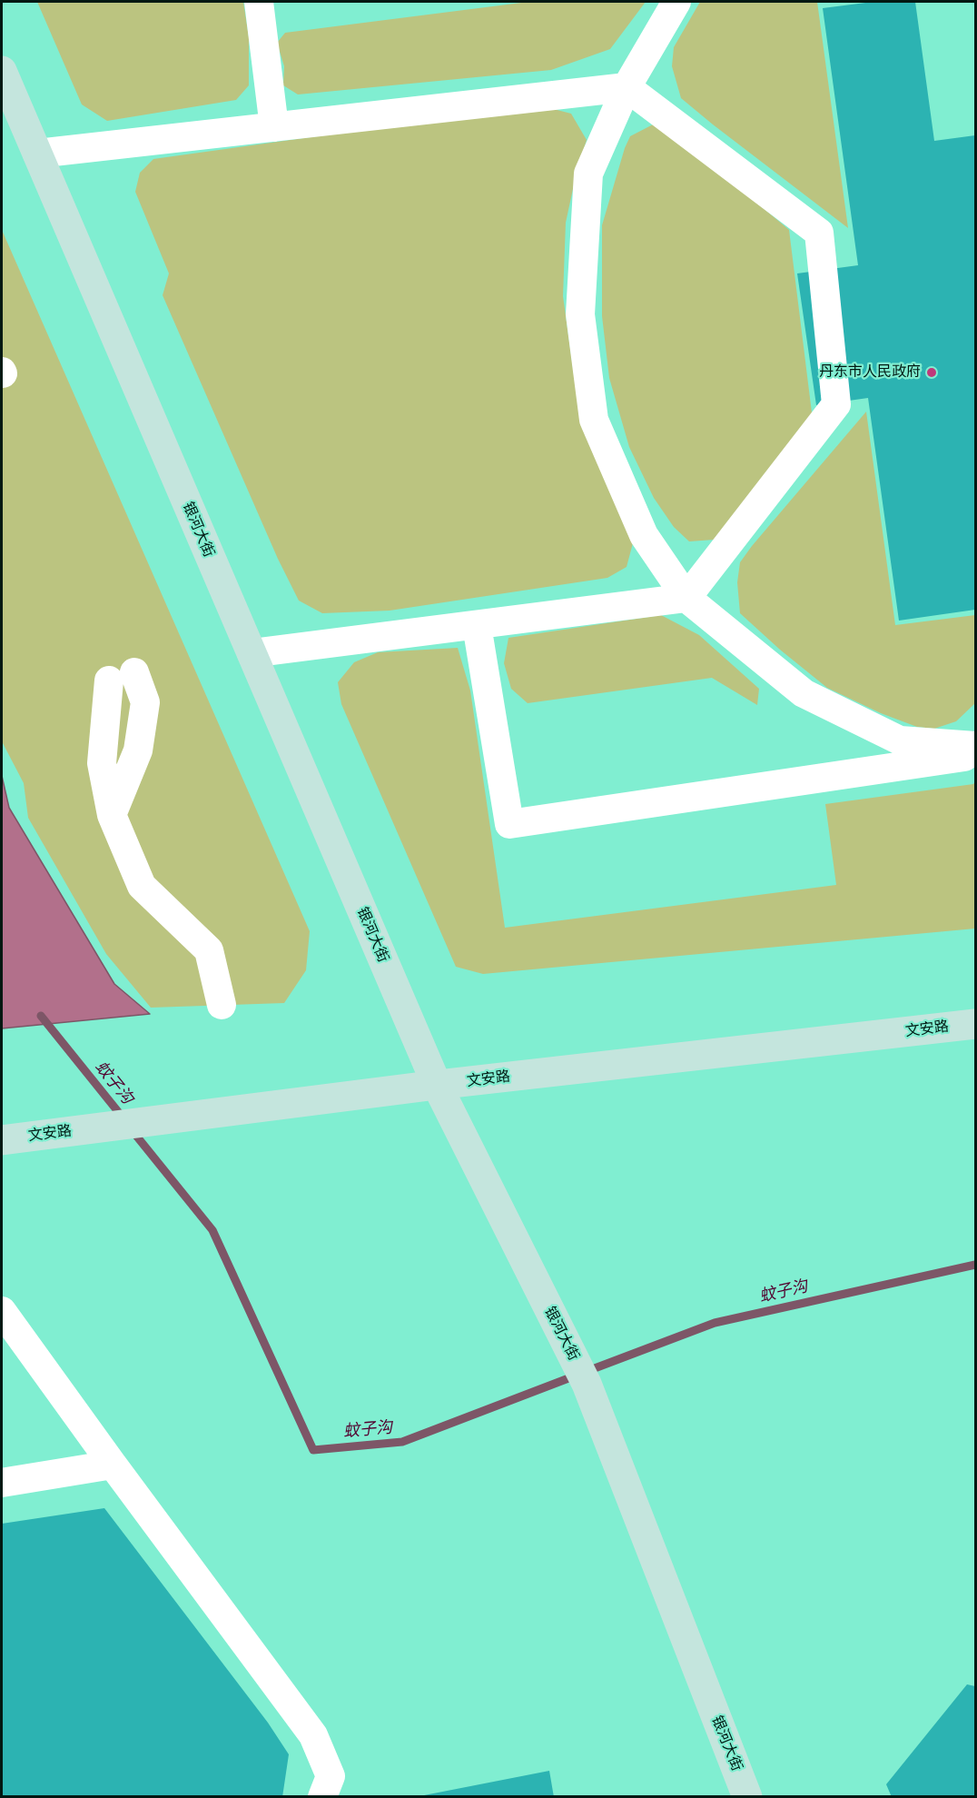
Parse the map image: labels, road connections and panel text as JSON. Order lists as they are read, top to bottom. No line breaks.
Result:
{"streets":{"main road":["银河大街","文安路"]},"crossings":[["银河大街","文安路"]],"water":["蚊子沟"],"places":["丹东市人民政府"]}
